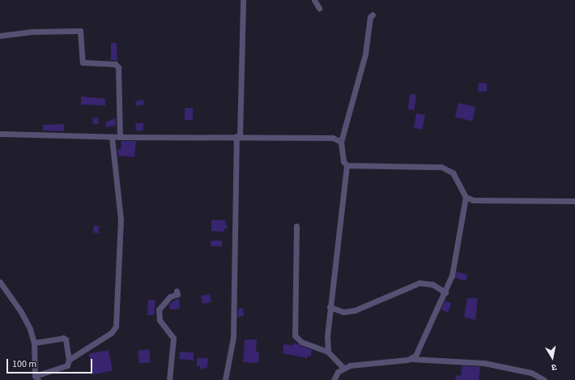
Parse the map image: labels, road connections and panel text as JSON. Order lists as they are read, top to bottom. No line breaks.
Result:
{"scale_bar":"100 m","north":"bottom"}
